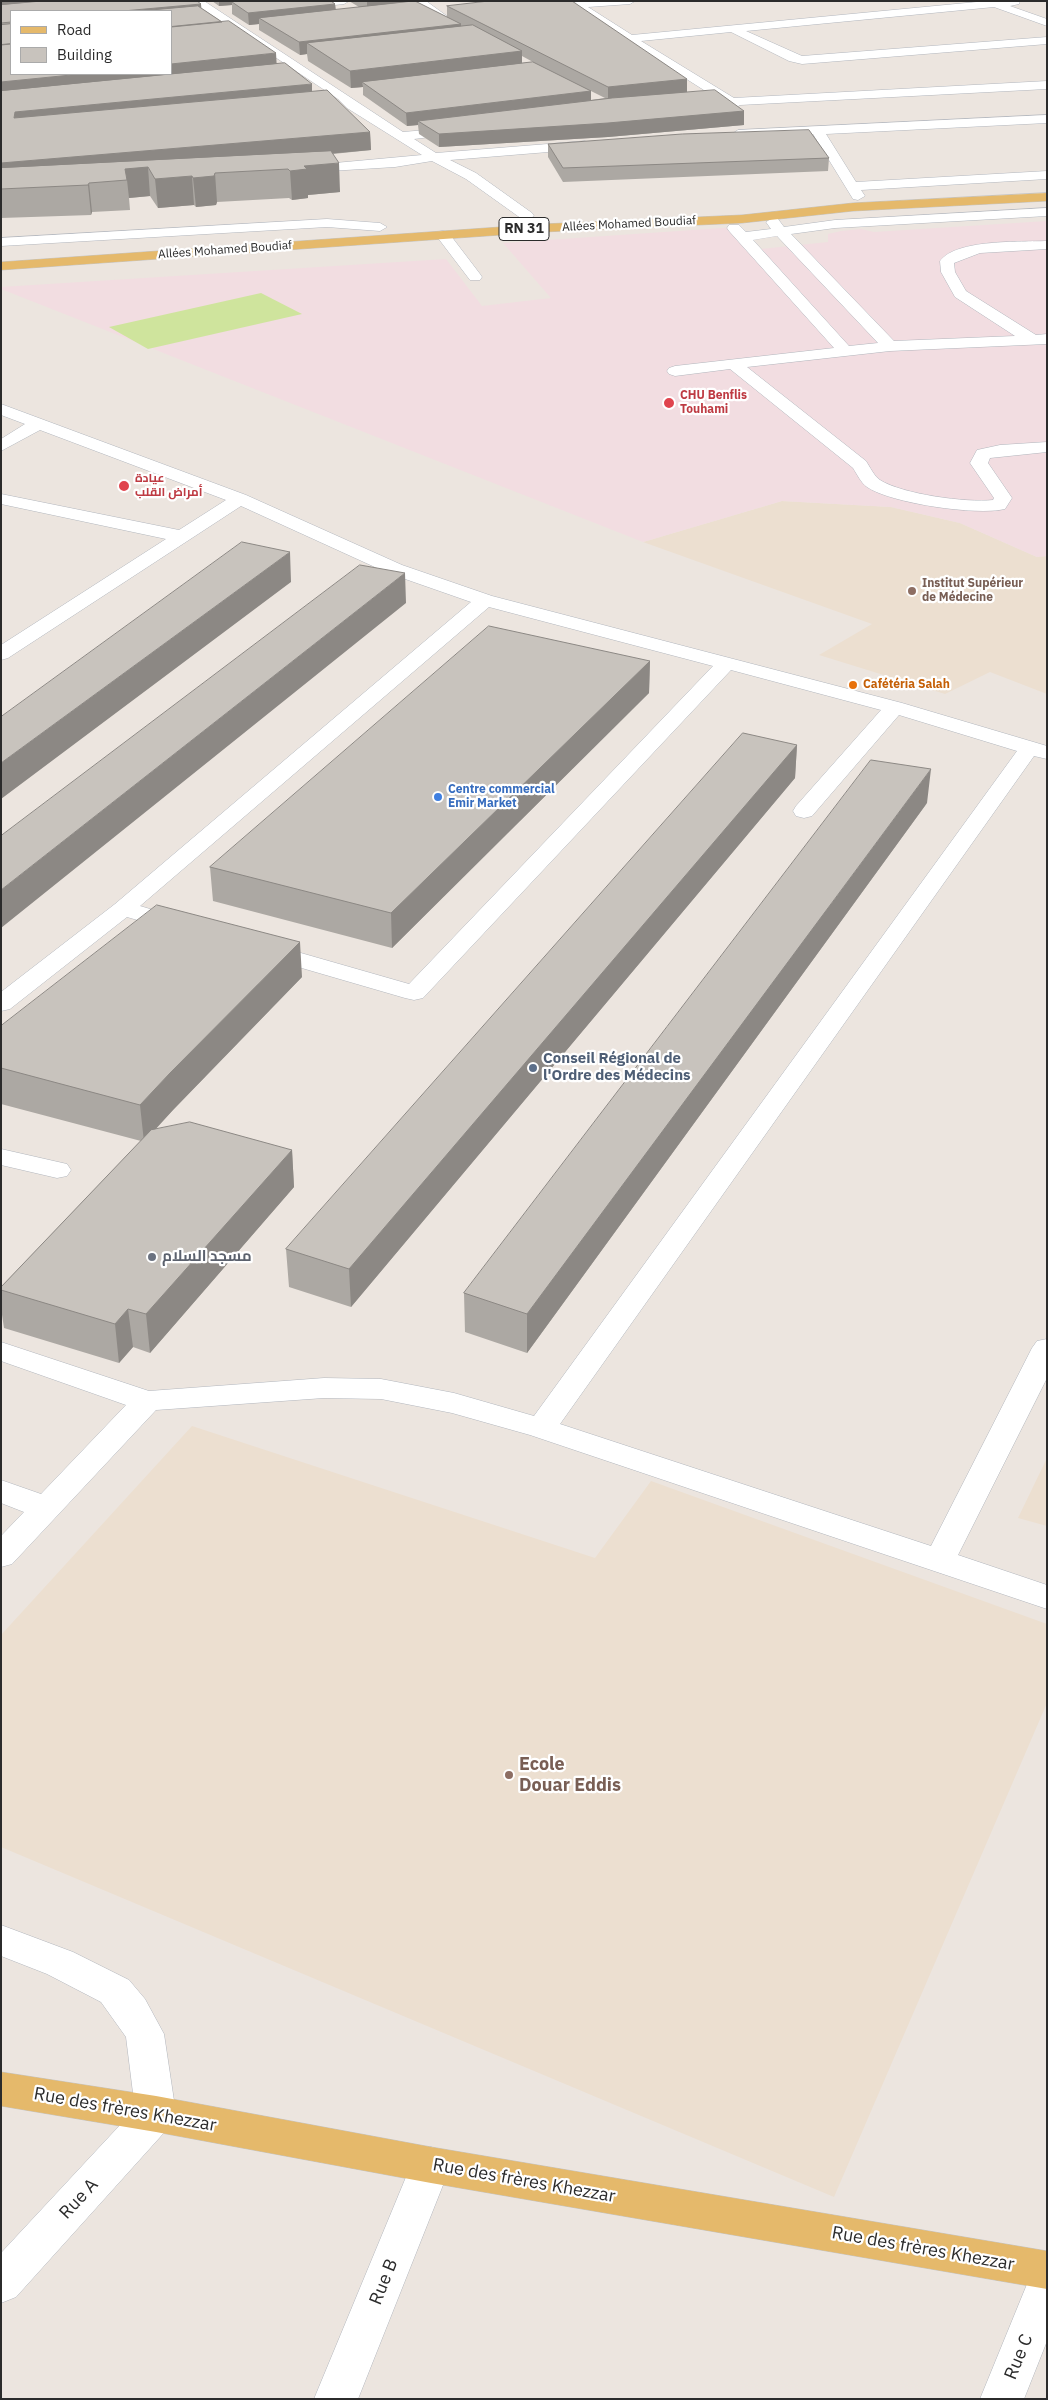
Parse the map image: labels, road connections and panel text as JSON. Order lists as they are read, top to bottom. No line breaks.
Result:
{"streets":{"main road":["Allées Mohamed Boudiaf","RN 31","Rue des frères Khezzar"],"street":["Rue A","Rue B","Rue C"]},"crossings":[["Rue des frères Khezzar","Rue A"],["Rue des frères Khezzar","Rue B"]],"places":["CHU Benflis Touhami","عيادة أمراض القلب","Institut Supérieur de Médecine","Cafétéria Salah","Centre commercial Emir Market","Conseil Régional de l'Ordre des Médecins","مسجد السلام","Ecole Douar Eddis"],"legend":["Road","Building"]}
